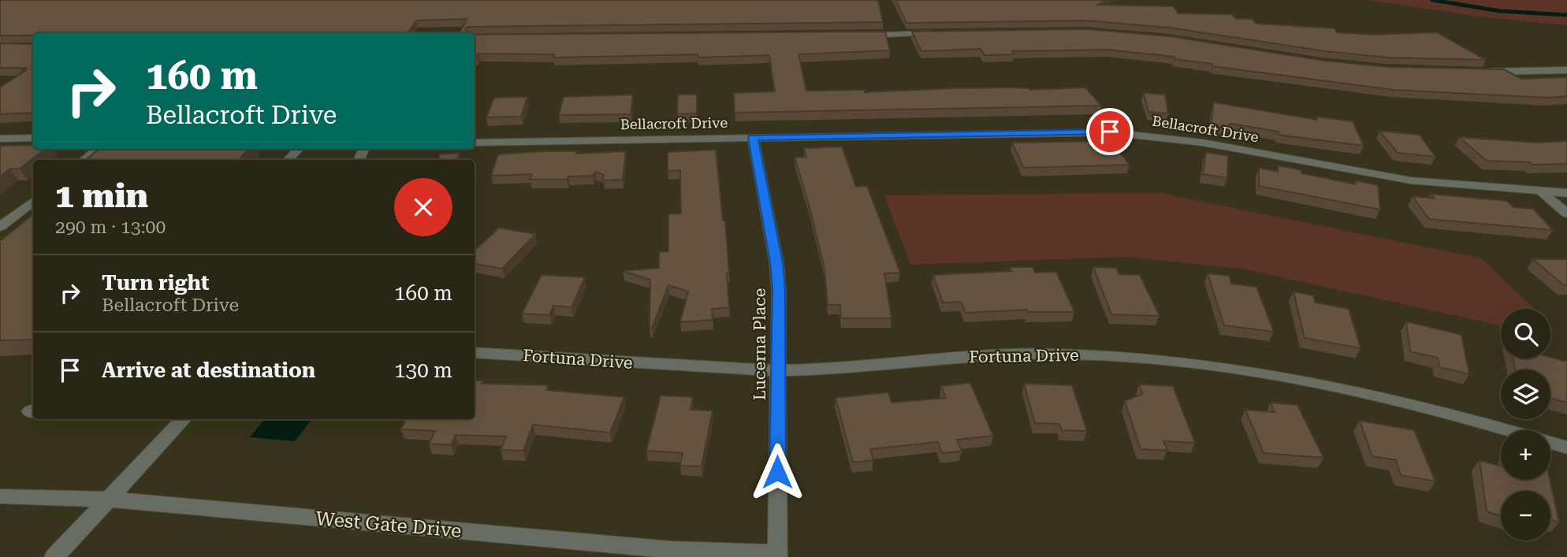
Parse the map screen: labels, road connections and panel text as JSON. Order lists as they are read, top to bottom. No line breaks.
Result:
{"streets":{"street":["Bellacroft Drive","Lucerna Place","Fortuna Drive","West Gate Drive"]},"crossings":[["Bellacroft Drive","Lucerna Place"],["Lucerna Place","Fortuna Drive"],["Lucerna Place","West Gate Drive"]],"page":{"turn":["160 m","Bellacroft Drive"],"heading":["1 min","290 m · 13:00"],"list":[{"name":"Turn right","note":"Bellacroft Drive","value":"160 m"},{"name":"Arrive at destination","value":"130 m"}],"map_buttons":["+","−"]}}
